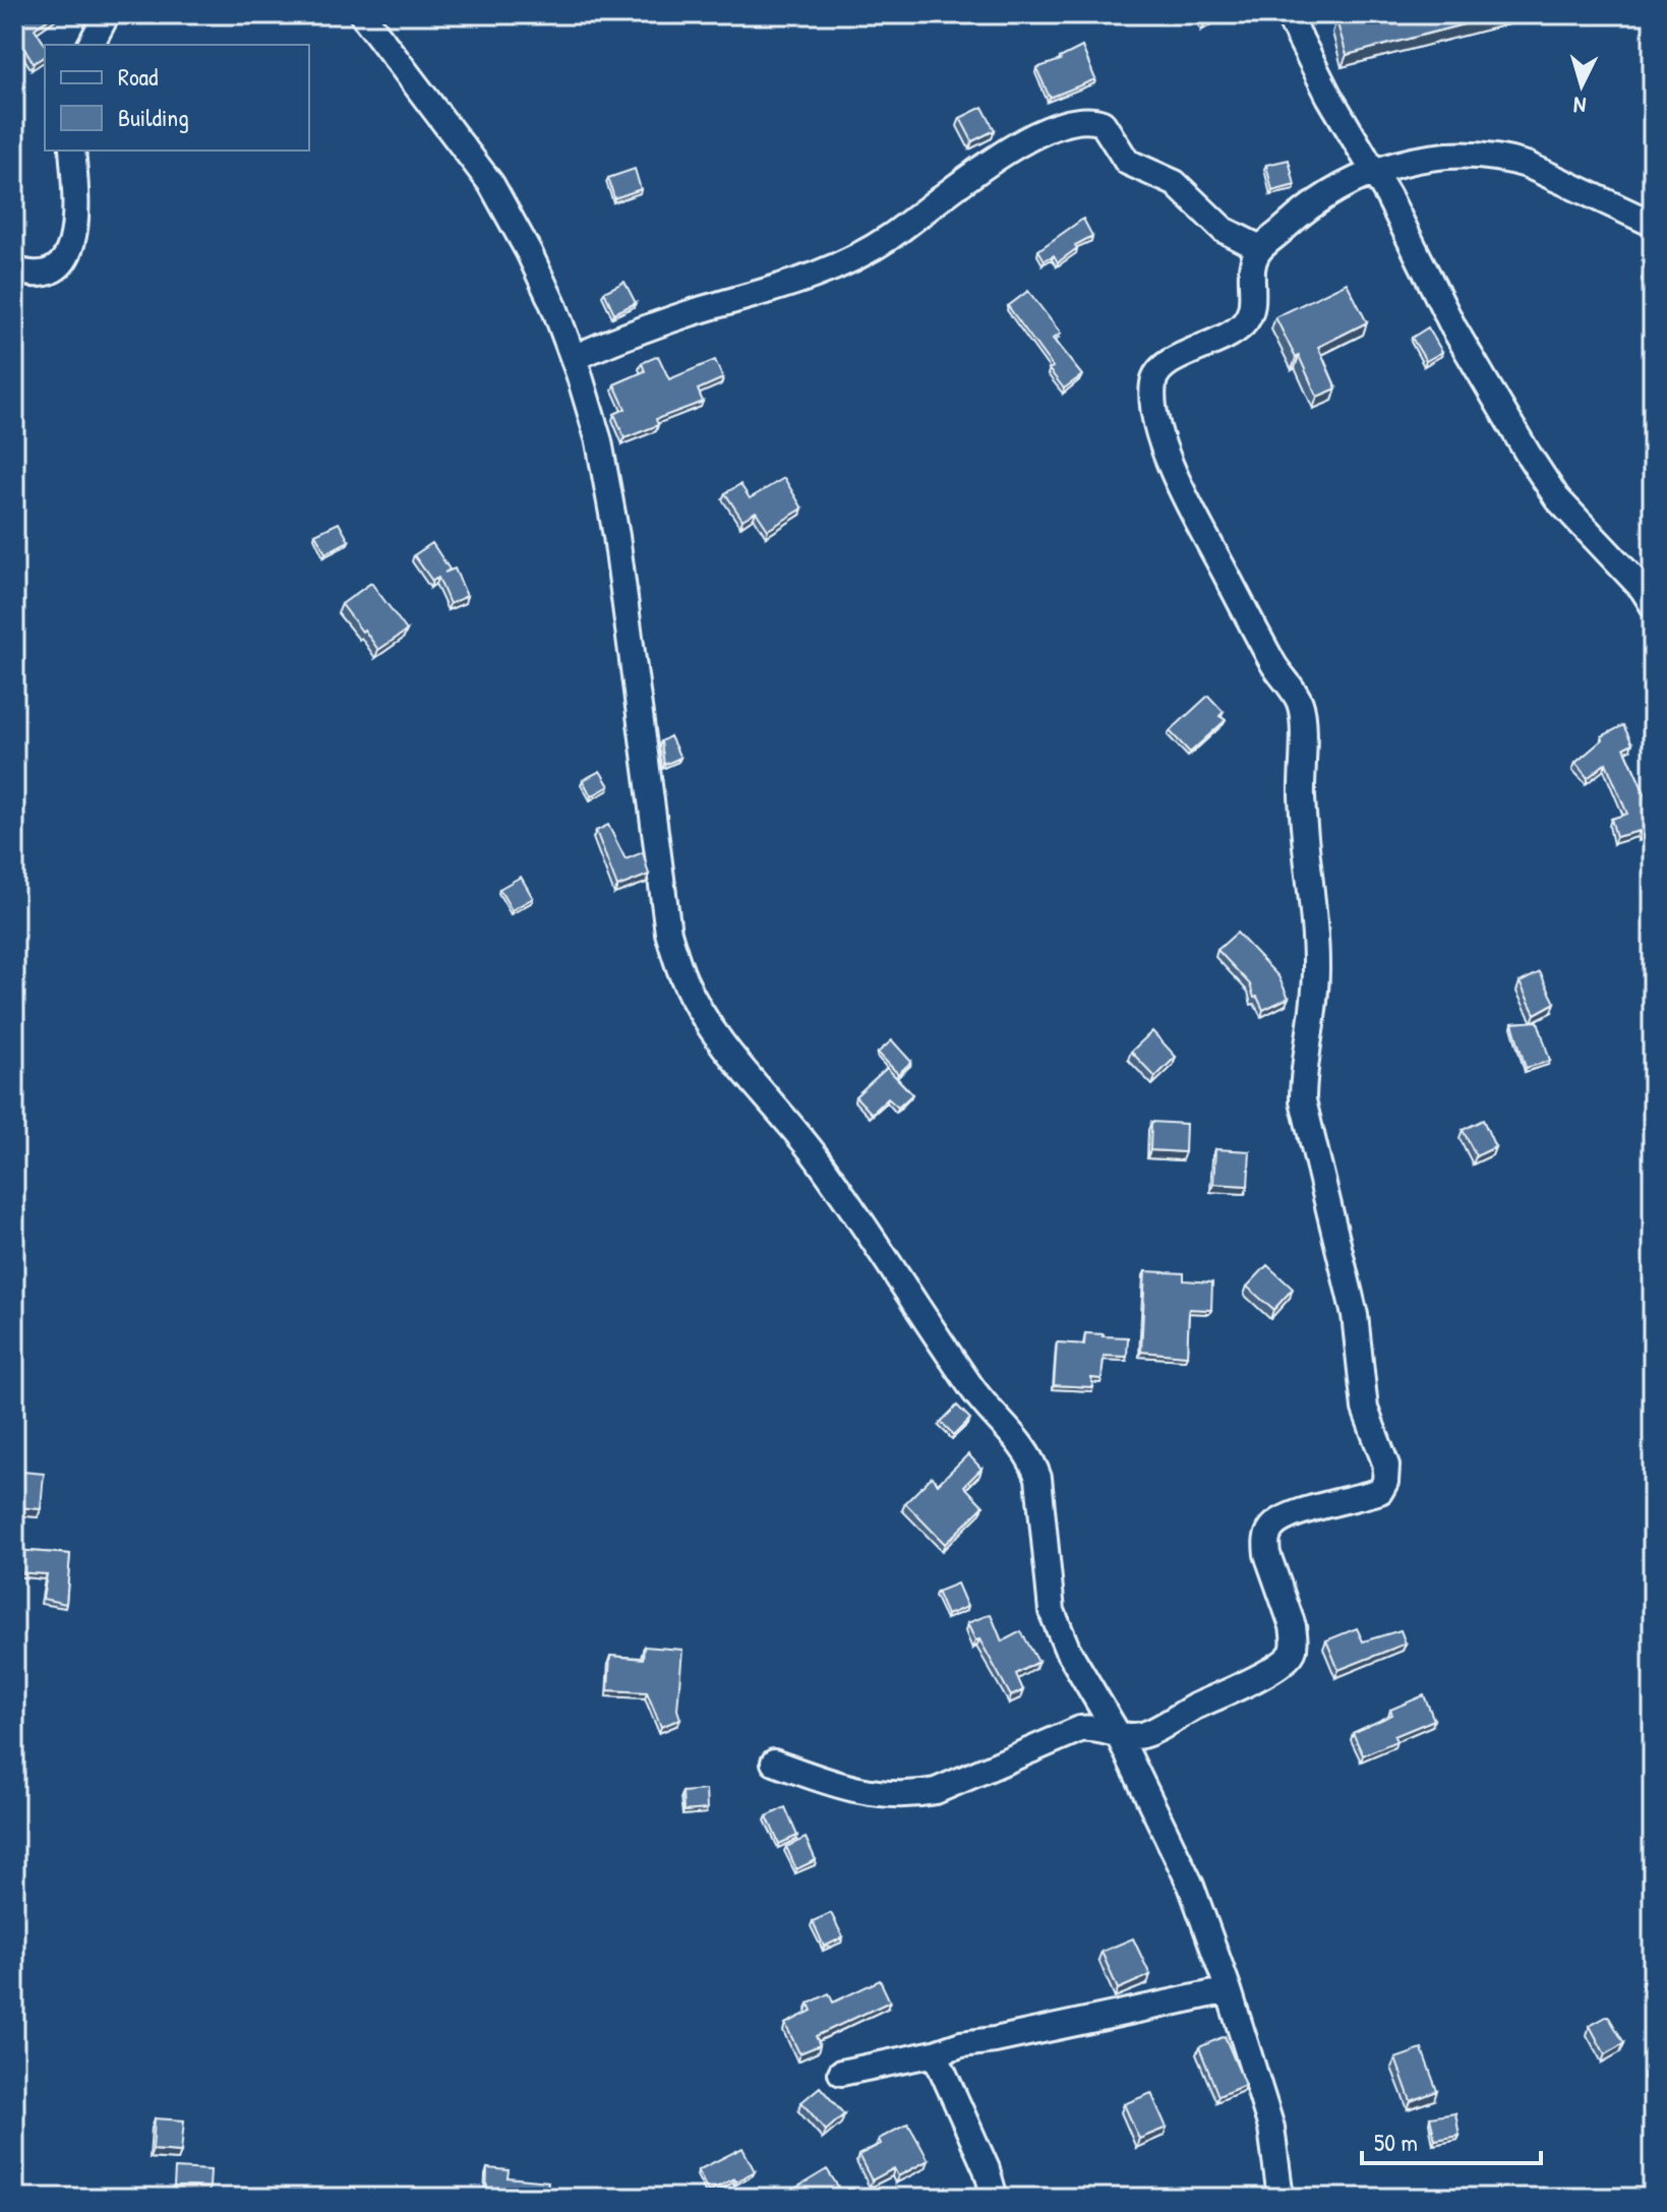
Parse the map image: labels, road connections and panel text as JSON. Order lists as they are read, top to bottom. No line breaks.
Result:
{"legend":["Road","Building"],"scale_bar":"50 m","north":"bottom"}
